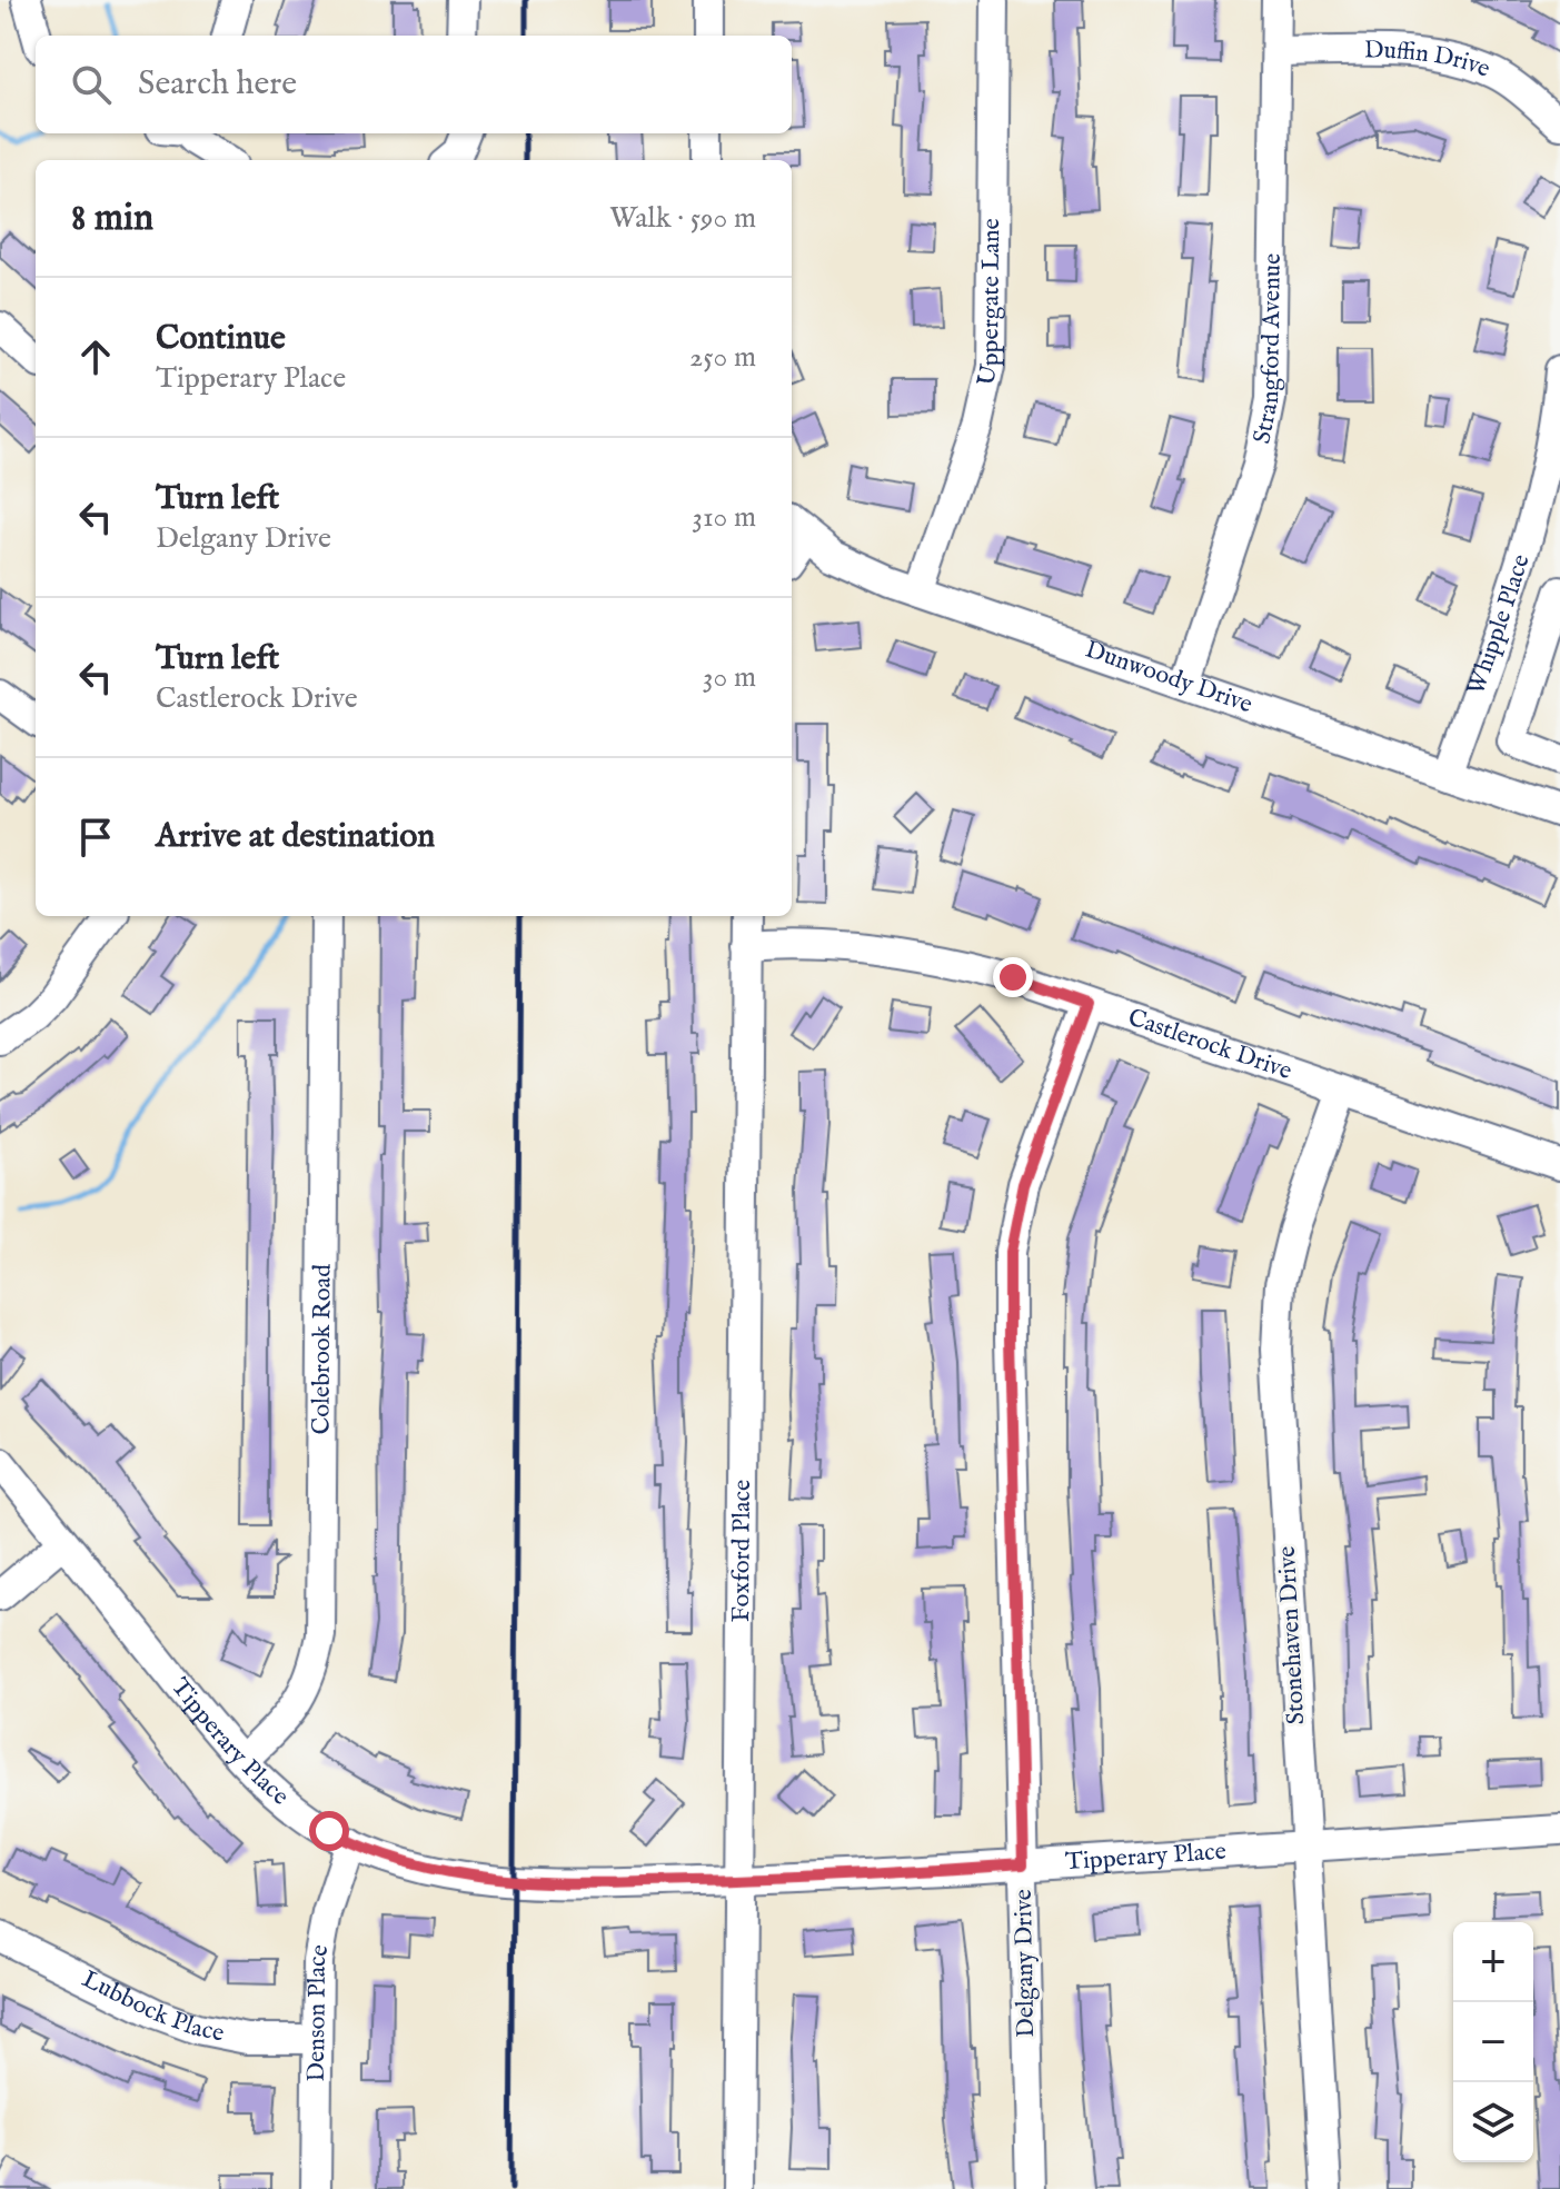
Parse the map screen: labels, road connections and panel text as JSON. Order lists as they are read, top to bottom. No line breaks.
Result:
{"streets":{"street":["Duffin Drive","Uppergate Lane","Strangford Avenue","Whipple Place","Dunwoody Drive","Castlerock Drive","Colebrook Road","Foxford Place","Stonehaven Drive","Tipperary Place","Delgany Drive","Lubbock Place","Denson Place"]},"crossings":[["Duffin Drive","Strangford Avenue"],["Uppergate Lane","Dunwoody Drive"],["Strangford Avenue","Dunwoody Drive"],["Whipple Place","Dunwoody Drive"],["Castlerock Drive","Foxford Place"],["Castlerock Drive","Stonehaven Drive"],["Castlerock Drive","Delgany Drive"],["Colebrook Road","Tipperary Place"],["Foxford Place","Tipperary Place"],["Stonehaven Drive","Tipperary Place"],["Tipperary Place","Delgany Drive"],["Tipperary Place","Denson Place"],["Lubbock Place","Denson Place"]],"page":{"search":"Search here","heading":["8 min","Walk · 590 m"],"list":[["Continue","Tipperary Place","250 m"],["Turn left","Delgany Drive","310 m"],["Turn left","Castlerock Drive","30 m"],"Arrive at destination"],"map_buttons":["+","−"]}}
